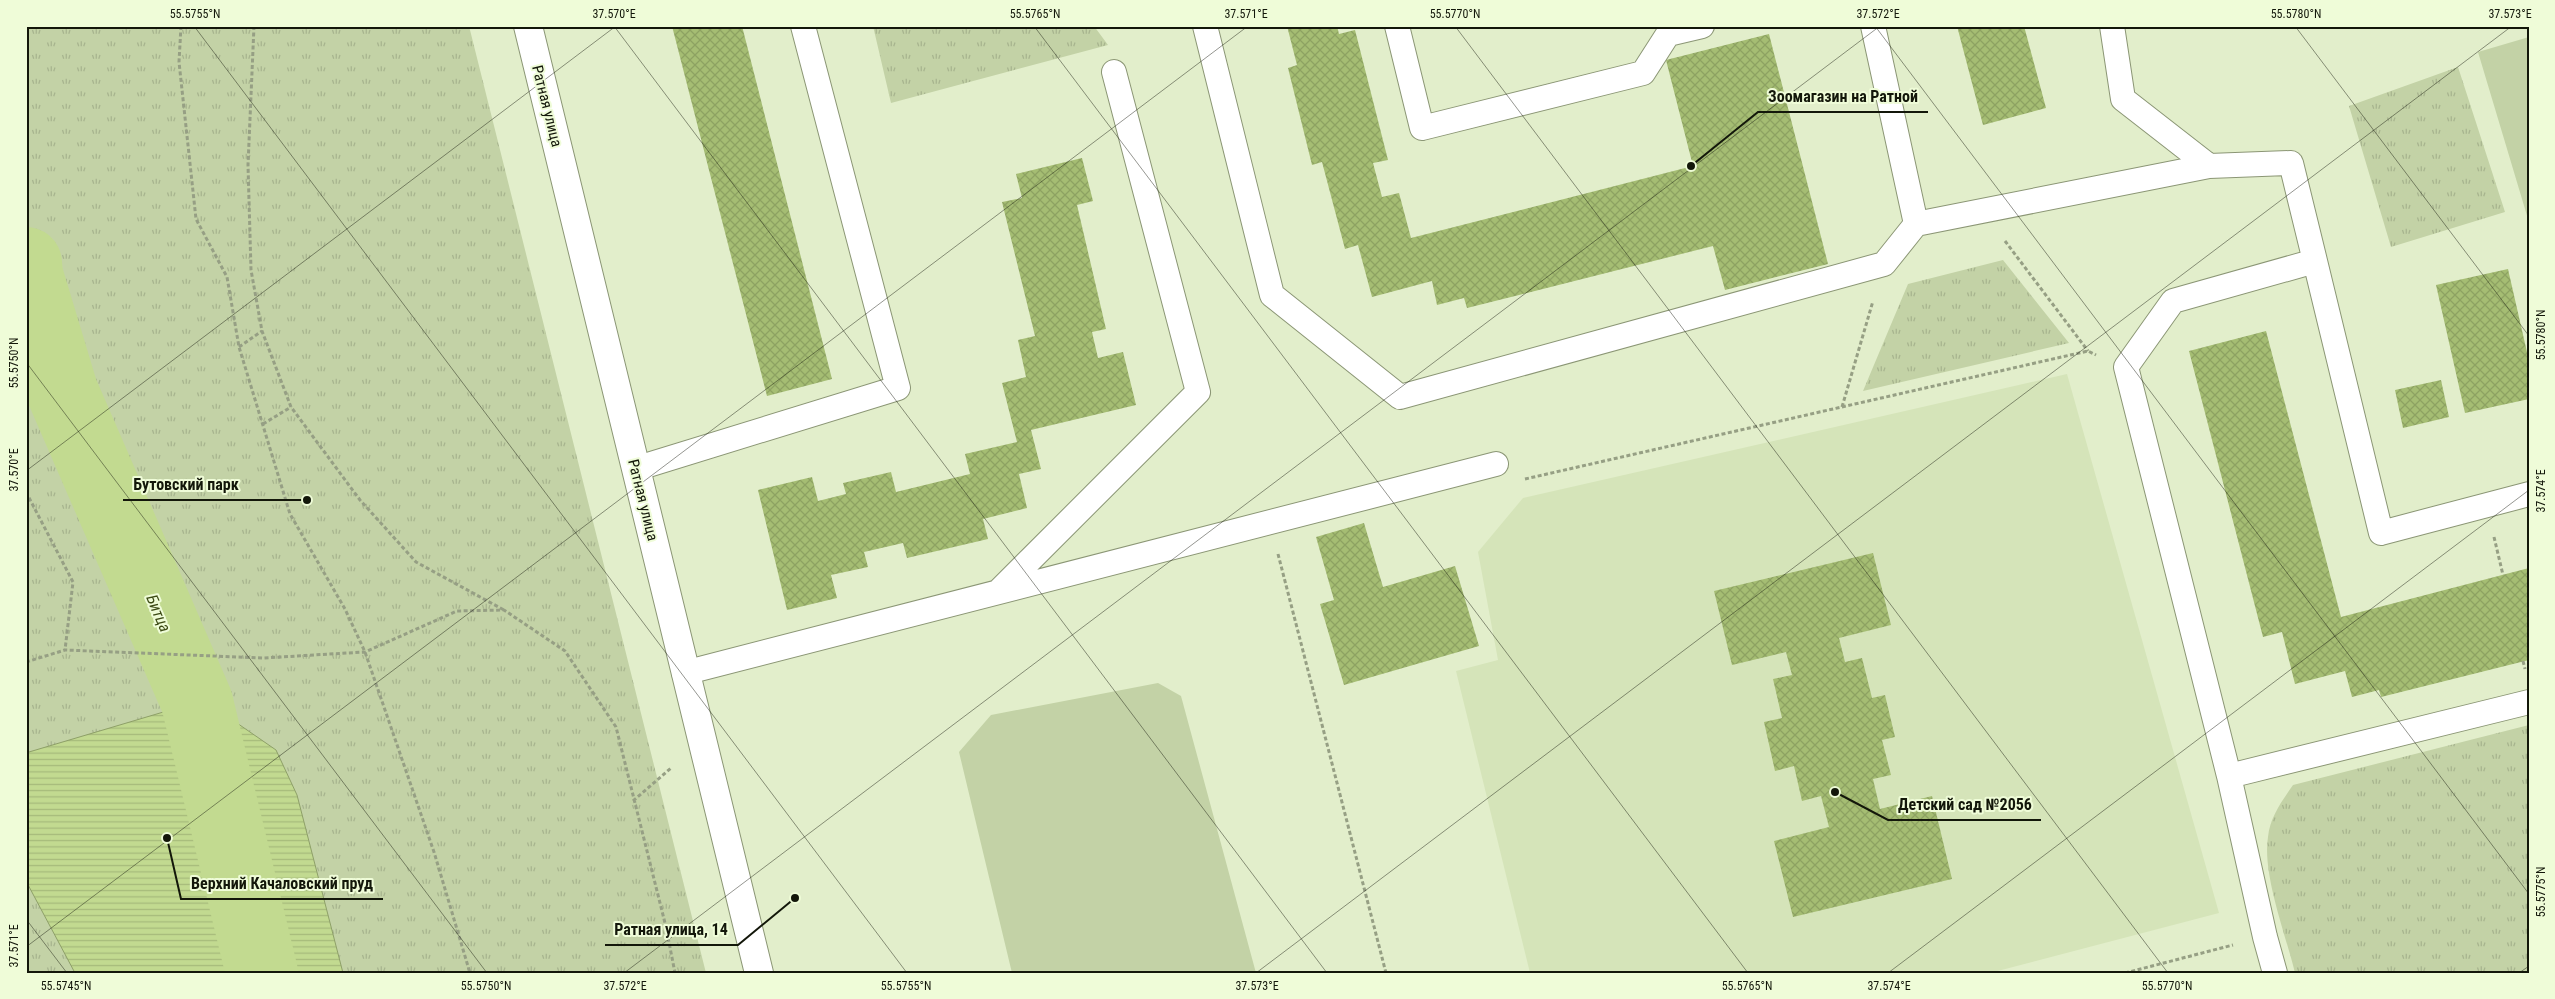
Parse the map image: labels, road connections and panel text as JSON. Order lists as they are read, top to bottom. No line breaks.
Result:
{"streets":{"street":["Ратная улица"]},"water":["Битца"],"places":["Зоомагазин на Ратной","Бутовский парк","Детский сад №2056","Верхний Качаловский пруд","Ратная улица, 14"],"coordinates":["55.5755°N","37.570°E","55.5765°N","37.571°E","55.5770°N","37.572°E","55.5780°N","37.573°E","55.5750°N","37.574°E","55.5775°N","55.5745°N"]}
